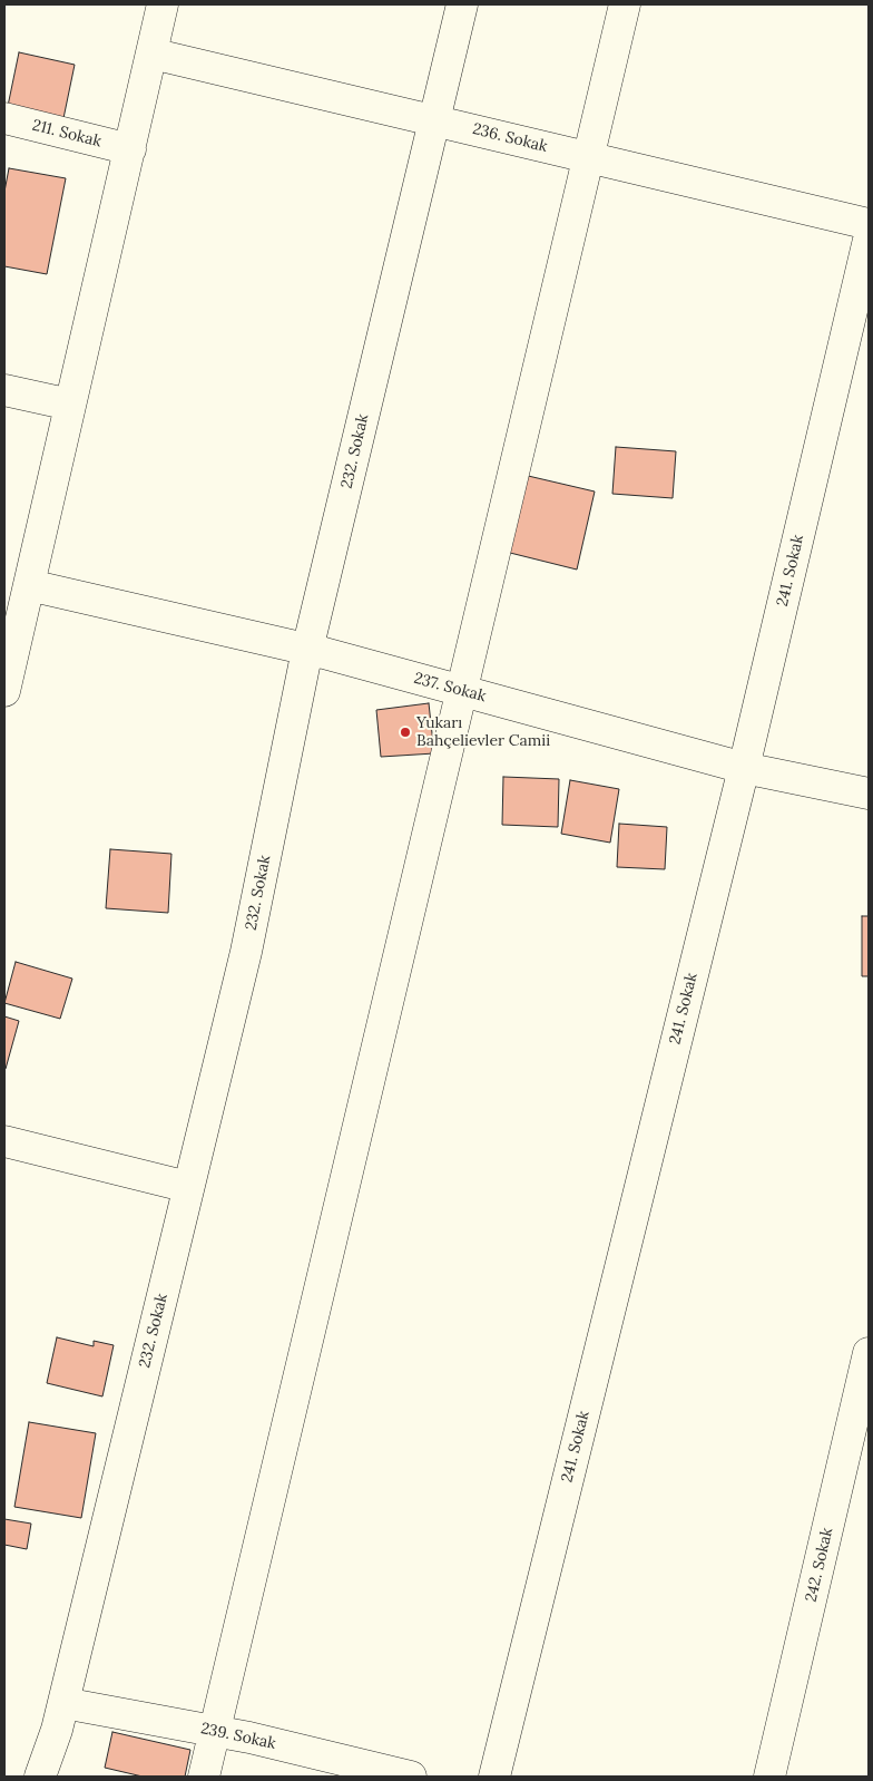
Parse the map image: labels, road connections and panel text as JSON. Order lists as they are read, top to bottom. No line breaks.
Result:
{"streets":{"street":["211. Sokak","236. Sokak","232. Sokak","241. Sokak","237. Sokak","242. Sokak","239. Sokak"]},"crossings":[["236. Sokak","232. Sokak"],["232. Sokak","237. Sokak"],["232. Sokak","239. Sokak"],["241. Sokak","237. Sokak"]],"places":["Yukarı Bahçelievler Camii"]}
